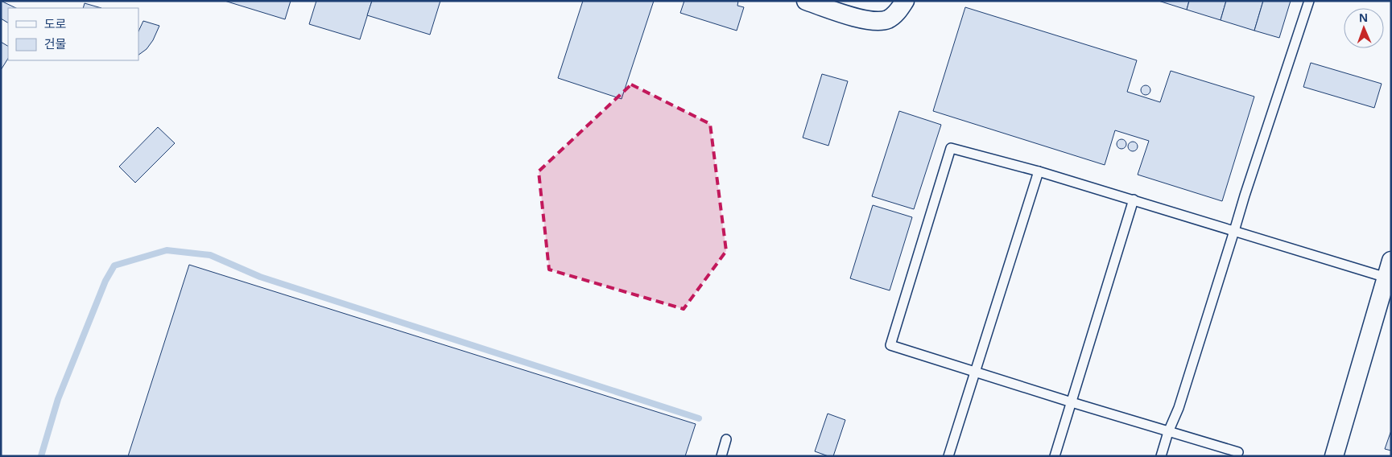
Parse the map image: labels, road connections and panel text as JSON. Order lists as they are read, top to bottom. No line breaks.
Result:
{"legend":["도로","건물"],"north":"top"}
